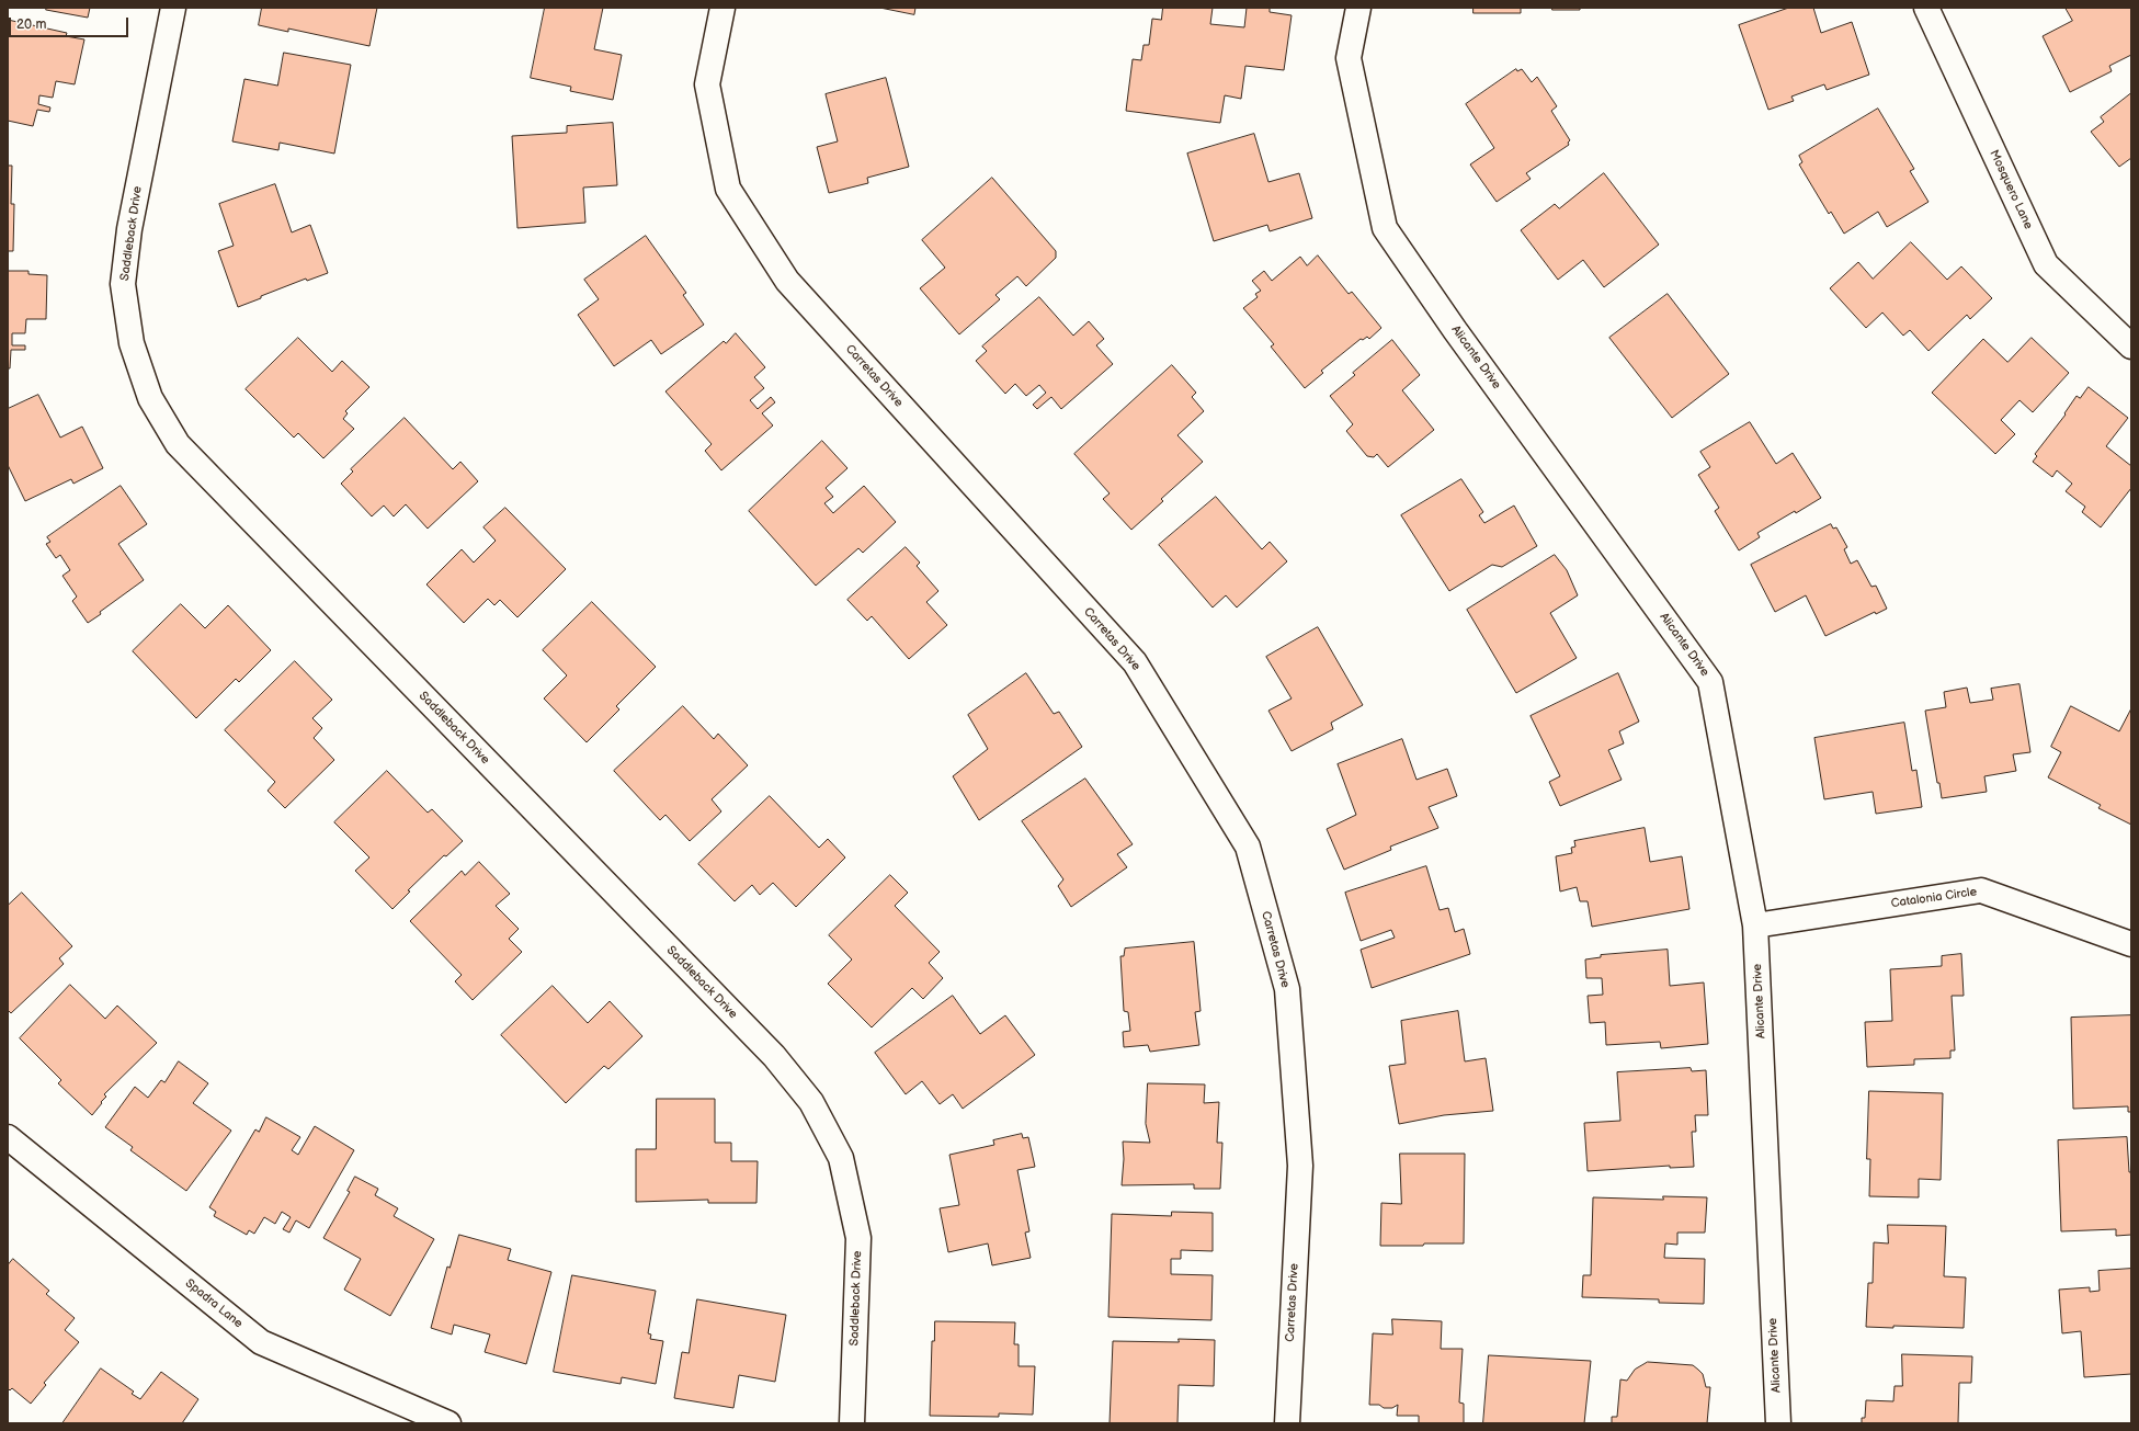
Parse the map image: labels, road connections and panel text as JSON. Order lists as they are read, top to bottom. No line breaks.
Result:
{"streets":{"street":["Mosquero Lane","Saddleback Drive","Alicante Drive","Carretas Drive","Catalonia Circle","Spadra Lane"]},"crossings":[["Alicante Drive","Catalonia Circle"]],"scale_bar":"20 m"}
